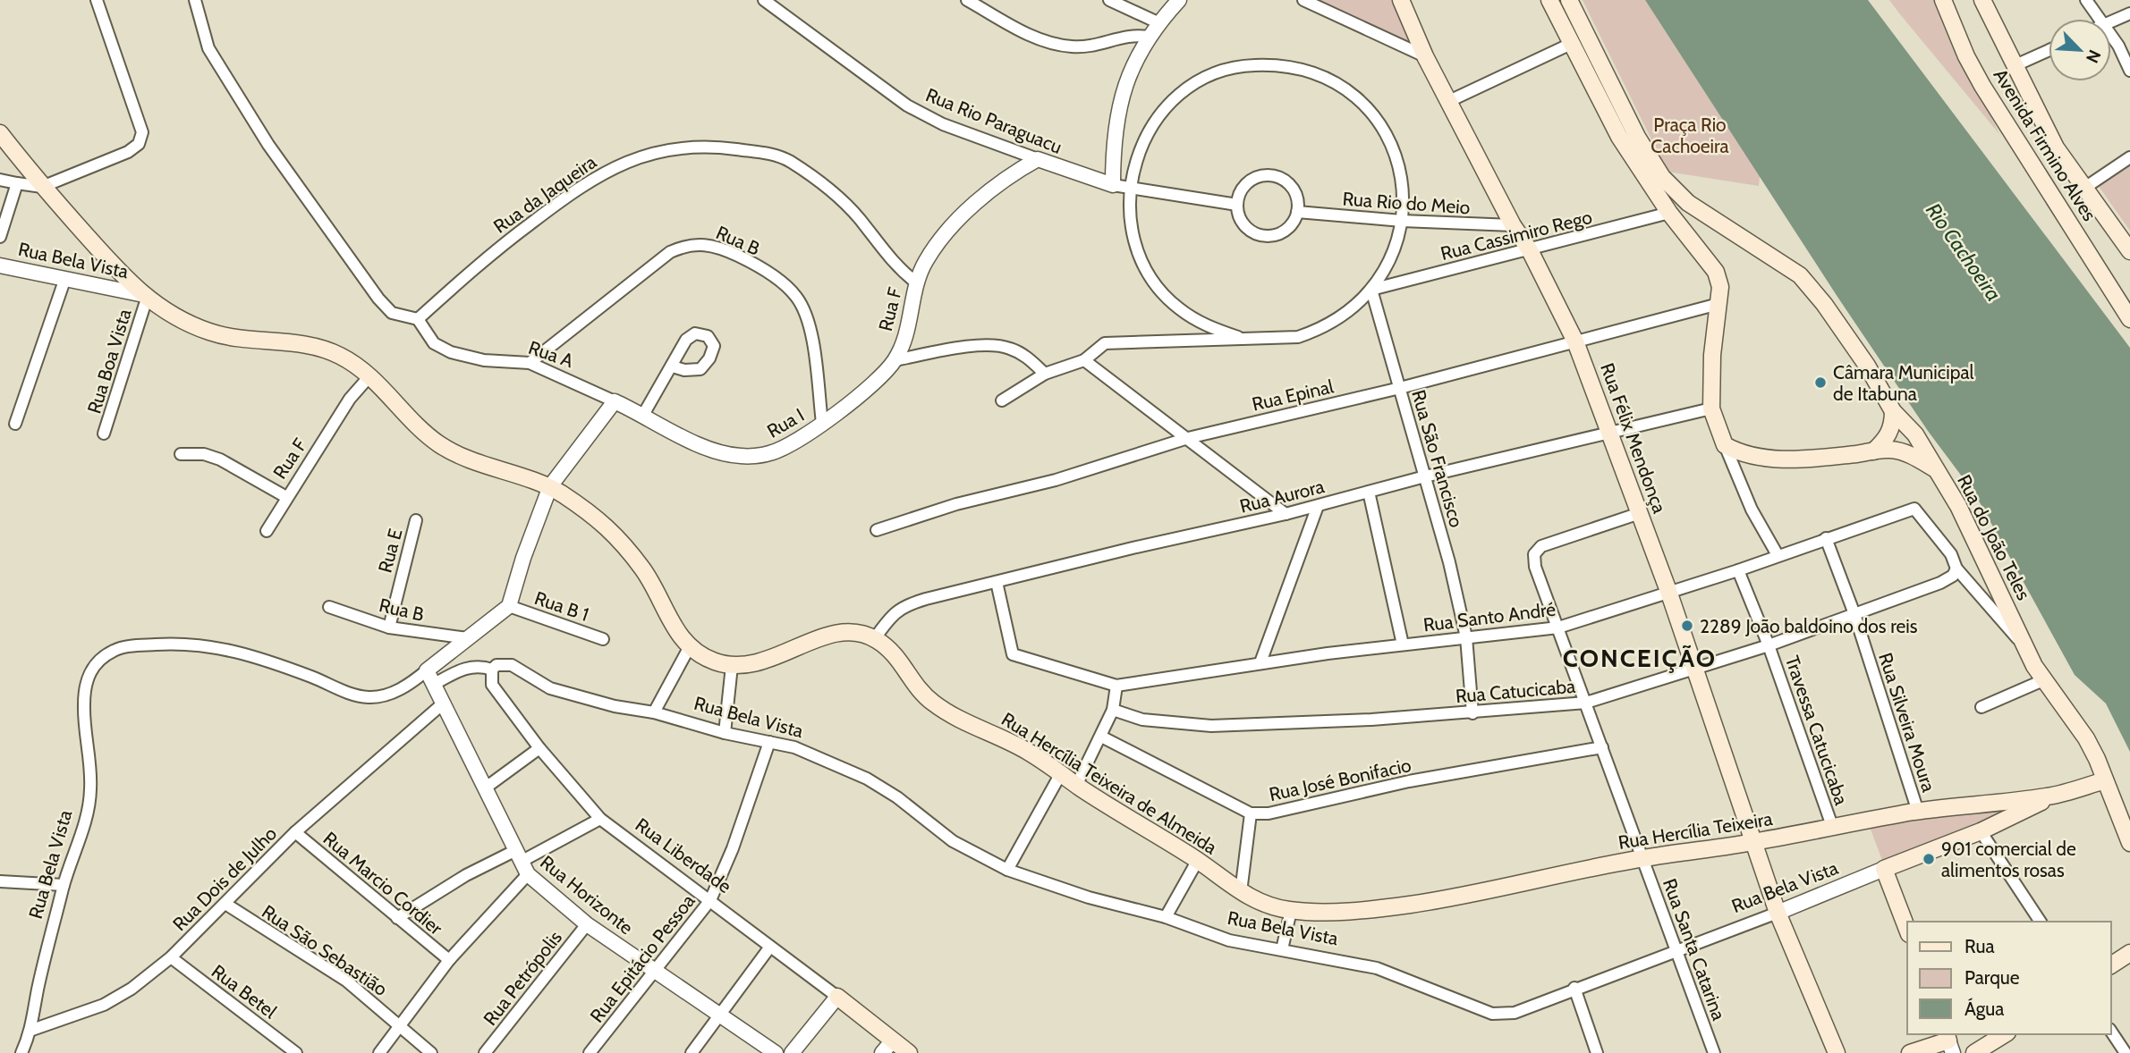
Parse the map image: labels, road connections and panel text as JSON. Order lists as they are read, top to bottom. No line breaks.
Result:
{"streets":{"main road":["Avenida Firmino Alves","Rua Bela Vista","Rua Félix Mendonça","Rua do João Teles","Rua Hercília Teixeira de Almeida","Rua Hercília Teixeira","Rua Liberdade"],"street":["Rua Rio Paraguacu","Rua da Jaqueira","Rua Rio do Meio","Rua Cassimiro Rego","Rua B","Rua F","Rua A","Rua Boa Vista","Rua Epinal","Rua I","Rua São Francisco","Rua Aurora","Rua E","Rua B 1","Rua Santo André","Rua Catucicaba","Rua Silveira Moura","Travessa Catucicaba","Rua José Bonifacio","Rua Dois de Julho","Rua Marcio Cordier","Rua Horizonte","Rua Santa Catarina","Rua São Sebastião","Rua Epitácio Pessoa","Rua Petrópolis","Rua Betel"]},"crossings":[["Rua da Jaqueira","Rua F"],["Rua da Jaqueira","Rua A"],["Rua Rio do Meio","Rua Félix Mendonça"],["Rua Cassimiro Rego","Rua Félix Mendonça"],["Rua Cassimiro Rego","Rua São Francisco"],["Rua B","Rua A"],["Rua B","Rua I"],["Rua B","Rua E"],["Rua Bela Vista","Rua Boa Vista"],["Rua Bela Vista","Rua Félix Mendonça"],["Rua Bela Vista","Rua Hercília Teixeira"],["Rua Bela Vista","Rua Liberdade"],["Rua Bela Vista","Rua Dois de Julho"],["Rua Bela Vista","Rua Horizonte"],["Rua Bela Vista","Rua Santa Catarina"],["Rua Bela Vista","Rua Epitácio Pessoa"],["Rua F","Rua I"],["Rua A","Rua I"],["Rua Epinal","Rua Félix Mendonça"],["Rua Epinal","Rua São Francisco"],["Rua Félix Mendonça","Rua Aurora"],["Rua Félix Mendonça","Rua Santo André"],["Rua Félix Mendonça","Rua Catucicaba"],["Rua Félix Mendonça","Rua Hercília Teixeira"],["Rua Félix Mendonça","Rua Santa Catarina"],["Rua São Francisco","Rua Aurora"],["Rua São Francisco","Rua Santo André"],["Rua São Francisco","Rua Catucicaba"],["Rua Aurora","Rua Santo André"],["Rua Aurora","Rua Hercília Teixeira de Almeida"],["Rua do João Teles","Rua Hercília Teixeira"],["Rua Santo André","Rua Catucicaba"],["Rua Santo André","Rua Silveira Moura"],["Rua Santo André","Travessa Catucicaba"],["Rua Santo André","Rua Santa Catarina"],["Rua Catucicaba","Rua Silveira Moura"],["Rua Catucicaba","Travessa Catucicaba"],["Rua Catucicaba","Rua Santa Catarina"],["Rua Silveira Moura","Rua Hercília Teixeira"],["Travessa Catucicaba","Rua Hercília Teixeira"],["Rua José Bonifacio","Rua Santa Catarina"],["Rua Hercília Teixeira de Almeida","Rua Hercília Teixeira"],["Rua Hercília Teixeira","Rua Santa Catarina"],["Rua Liberdade","Rua Epitácio Pessoa"],["Rua Dois de Julho","Rua Marcio Cordier"],["Rua Dois de Julho","Rua Horizonte"],["Rua Dois de Julho","Rua São Sebastião"],["Rua Dois de Julho","Rua Betel"],["Rua Horizonte","Rua Epitácio Pessoa"],["Rua Horizonte","Rua Petrópolis"]],"districts":["CONCEIÇÃO"],"water":["Rio Cachoeira"],"parks":["Praça Rio Cachoeira"],"places":["Câmara Municipal de Itabuna","2289 João baldoino dos reis","901 comercial de alimentos rosas"],"legend":["Rua","Parque","Água"],"north":"bottom right"}
